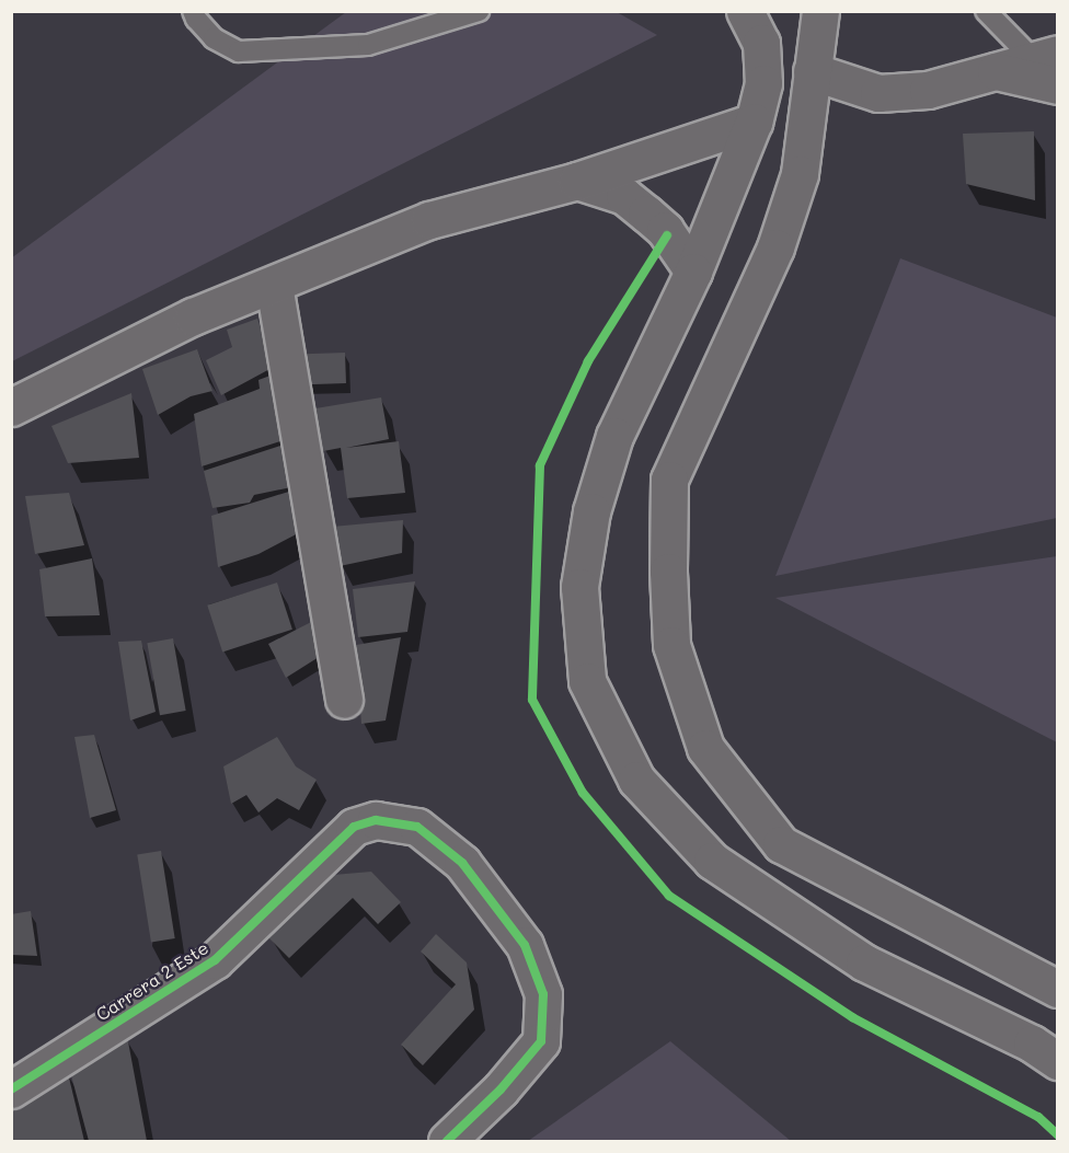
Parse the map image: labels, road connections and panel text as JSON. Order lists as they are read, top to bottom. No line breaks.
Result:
{"streets":{"street":["Carrera 2 Este"]}}
